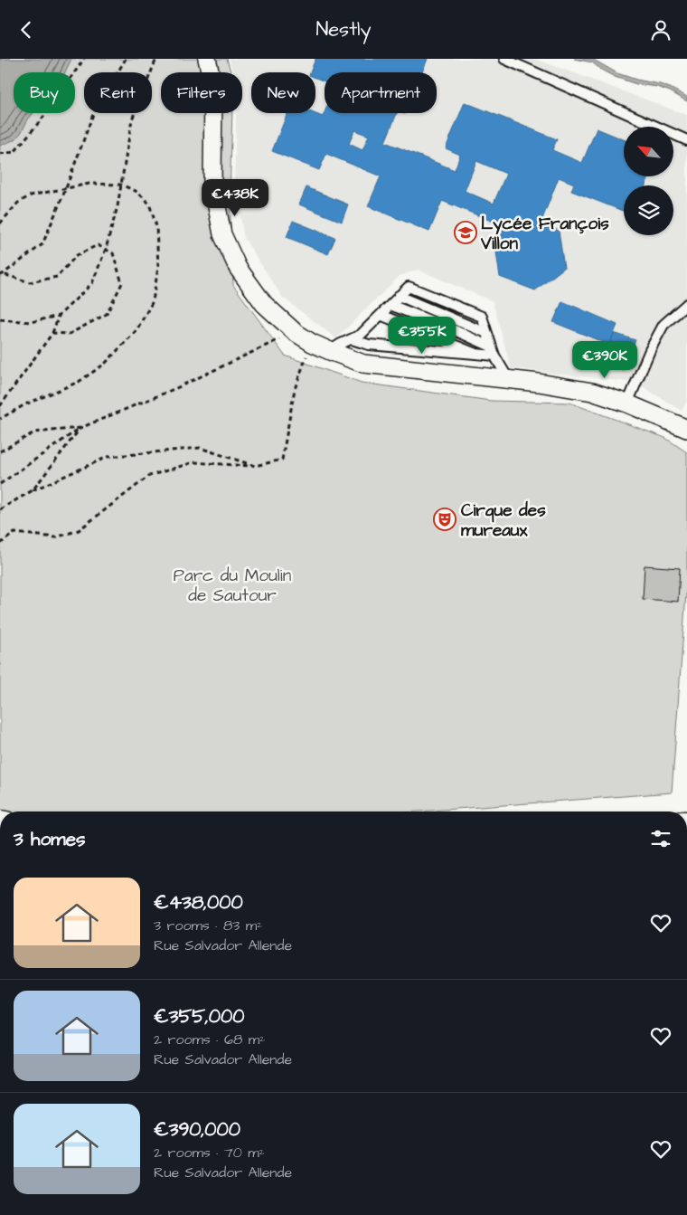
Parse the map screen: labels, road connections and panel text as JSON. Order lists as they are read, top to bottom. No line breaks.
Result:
{"parks":["Parc du Moulin de Sautour"],"places":{"school or university":["Lycée François Villon"],"theatre":["Cirque des mureaux"]},"north":"top left","page":{"header":"Nestly","chip":["Buy","Rent","Filters","New","Apartment"],"price":["€438K","€355K","€390K"],"heading":"3 homes","list":[{"name":"€438,000","note":"3 rooms · 83 m² · Rue Salvador Allende"},{"name":"€355,000","note":"2 rooms · 68 m² · Rue Salvador Allende"},{"name":"€390,000","note":"2 rooms · 70 m² · Rue Salvador Allende"}]}}
